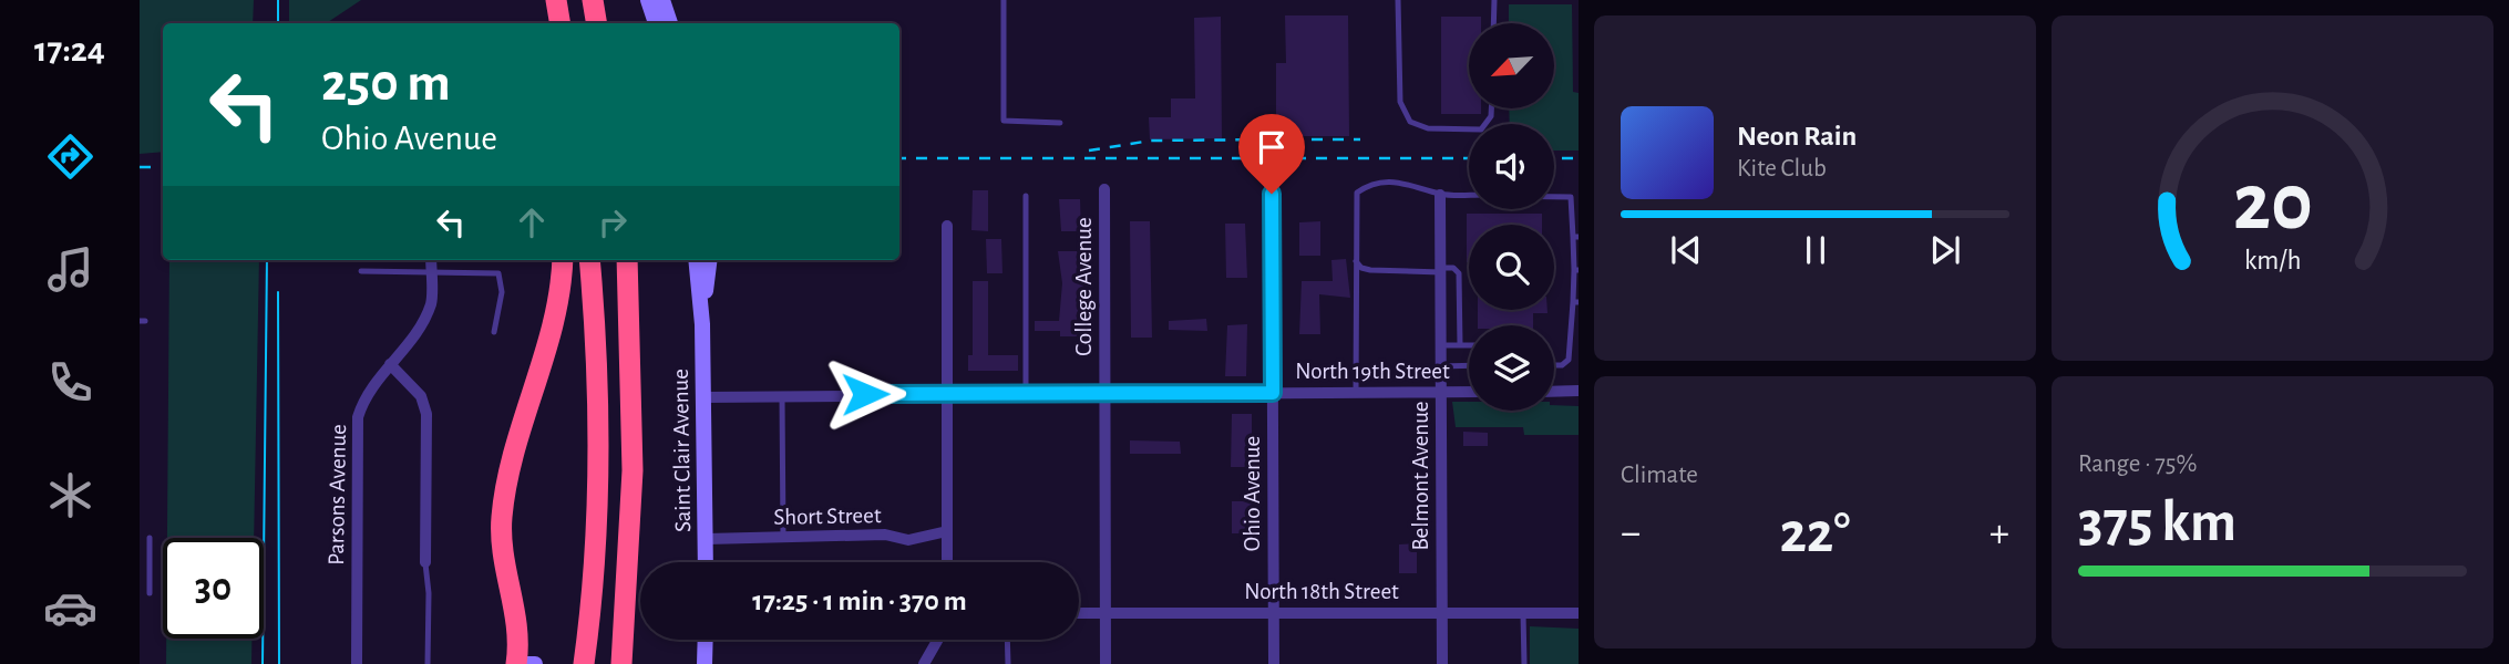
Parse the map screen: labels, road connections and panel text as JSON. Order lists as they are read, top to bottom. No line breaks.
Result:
{"streets":{"main road":["Saint Clair Avenue"],"street":["College Avenue","North 19th Street","Belmont Avenue","Ohio Avenue","Parsons Avenue","Short Street","North 18th Street"]},"crossings":[["College Avenue","North 19th Street"],["College Avenue","North 18th Street"],["North 19th Street","Saint Clair Avenue"],["North 19th Street","Belmont Avenue"],["North 19th Street","Ohio Avenue"],["Saint Clair Avenue","Short Street"],["Belmont Avenue","North 18th Street"],["Ohio Avenue","North 18th Street"]],"north":"bottom left","page":{"tabs":"17:24","turn":["250 m","Ohio Avenue"],"song":["Neon Rain","Kite Club"],"tile":["Climate",["Range · 75%","375 km"]],"heat":["−","22°","+"],"limit":"30","trip":"17:25 · 1 min · 370 m","gauge":["20","km/h"]}}
